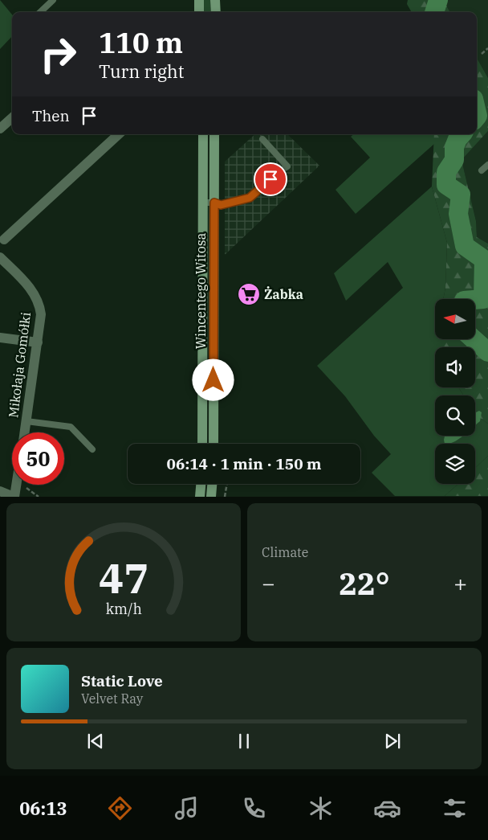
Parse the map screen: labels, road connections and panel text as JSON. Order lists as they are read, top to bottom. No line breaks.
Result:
{"streets":{"main road":["Wincentego Witosa"],"street":["Mikołaja Gomółki"]},"places":{"supermarket":["Żabka"]},"north":"left","page":{"turn":["110 m","Turn right"],"then":"Then","limit":"50","trip":"06:14 · 1 min · 150 m","tile":"Climate","heat":["−","22°","+"],"song":["Static Love","Velvet Ray"],"tabs":"06:13","gauge":["47","km/h"]}}
